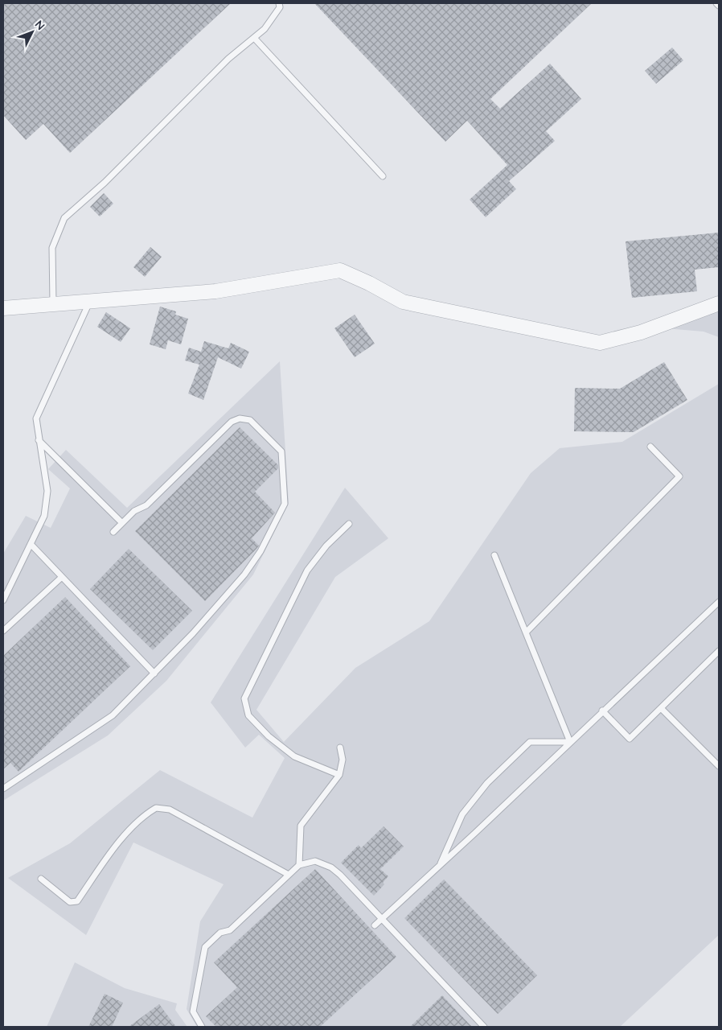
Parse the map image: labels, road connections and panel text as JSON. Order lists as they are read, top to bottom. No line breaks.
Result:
{"north":"top right"}
